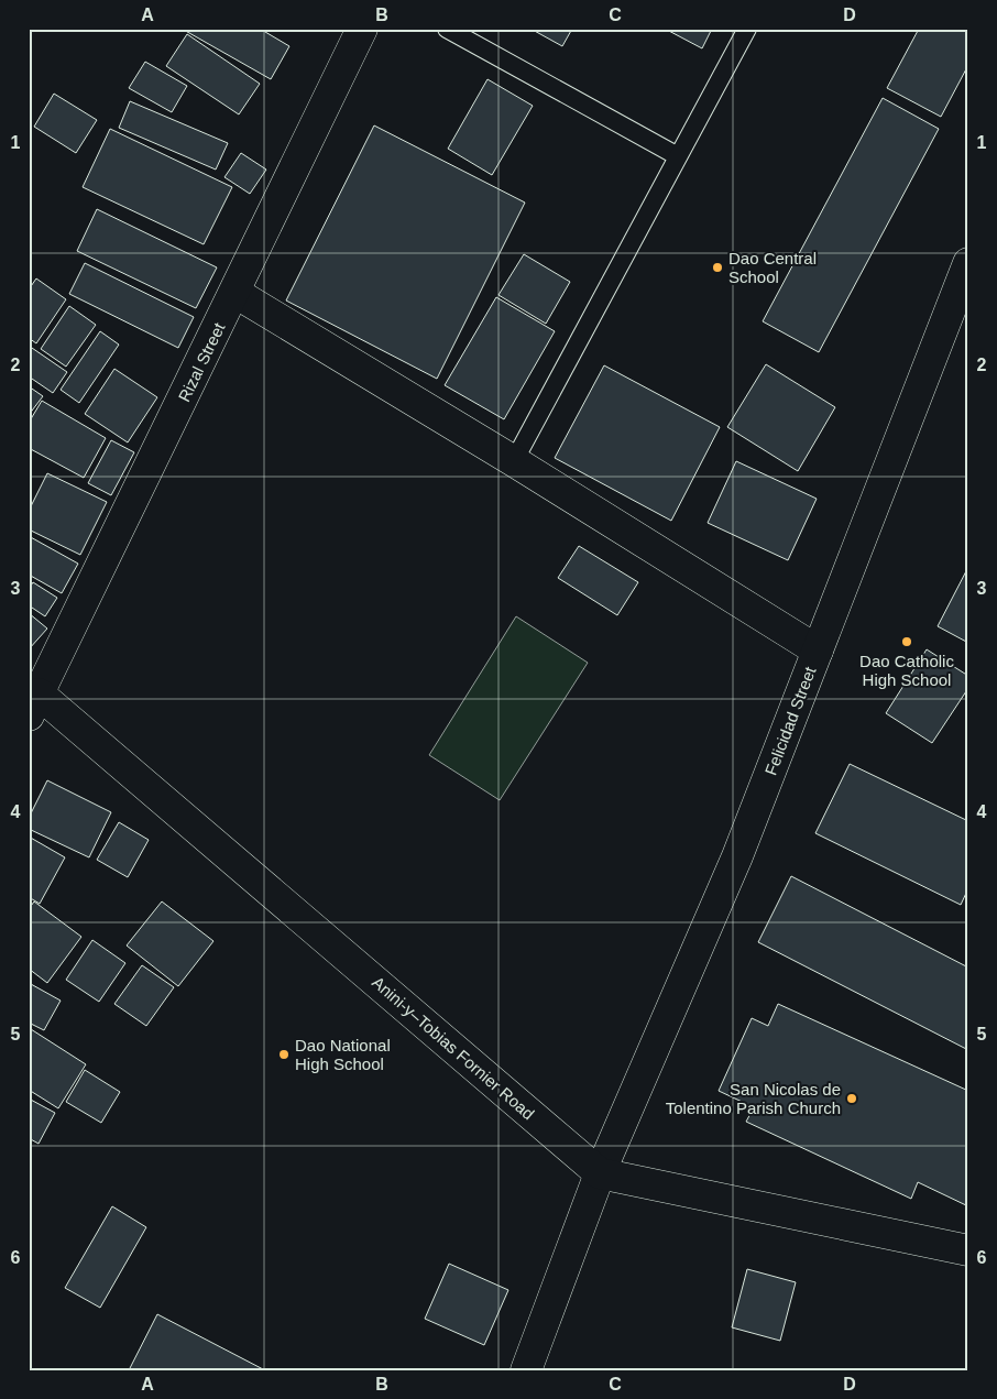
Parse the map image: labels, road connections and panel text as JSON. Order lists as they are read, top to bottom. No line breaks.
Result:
{"streets":{"street":["Rizal Street","Felicidad Street","Anini-y–Tobias Fornier Road"]},"crossings":[["Rizal Street","Anini-y–Tobias Fornier Road"],["Felicidad Street","Anini-y–Tobias Fornier Road"]],"places":["Dao Central School","Dao Catholic High School","Dao National High School","San Nicolas de Tolentino Parish Church"],"grid":{"columns":["A","B","C","D"],"rows":["1","2","3","4","5","6"]}}
